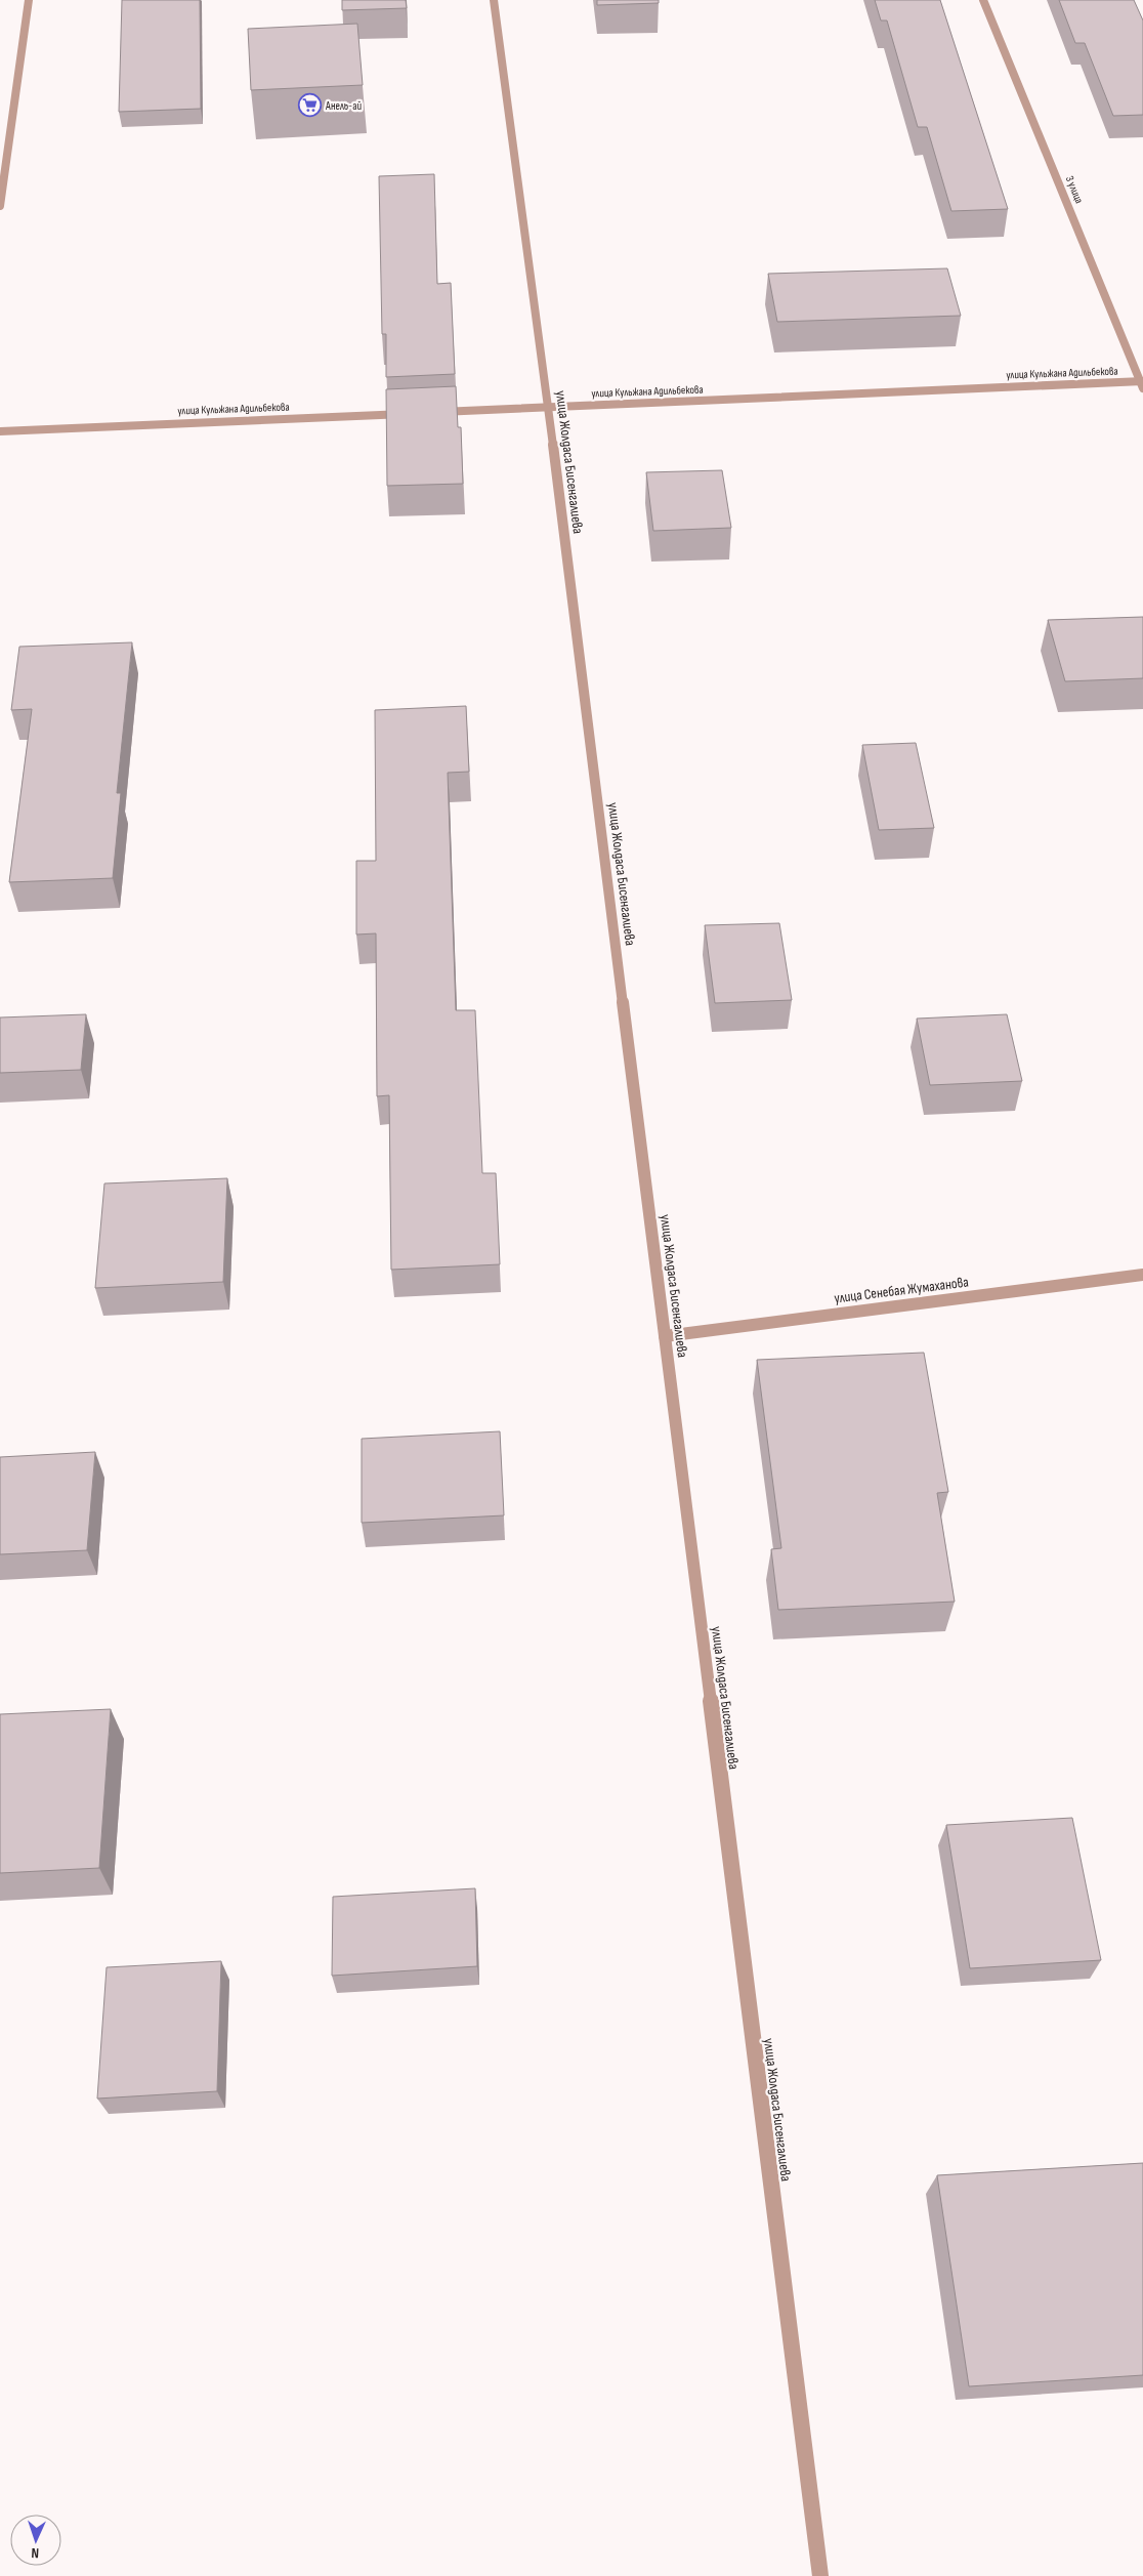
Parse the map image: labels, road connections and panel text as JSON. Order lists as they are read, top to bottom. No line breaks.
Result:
{"streets":{"street":["3 улица","улица Кульжана Адильбекова","улица Жолдаса Бисенгалиева","улица Сенебая Жумаханова"]},"crossings":[["3 улица","улица Кульжана Адильбекова"],["улица Кульжана Адильбекова","улица Жолдаса Бисенгалиева"],["улица Жолдаса Бисенгалиева","улица Сенебая Жумаханова"]],"places":{"supermarket":["Анель-ай"]},"north":"bottom"}
